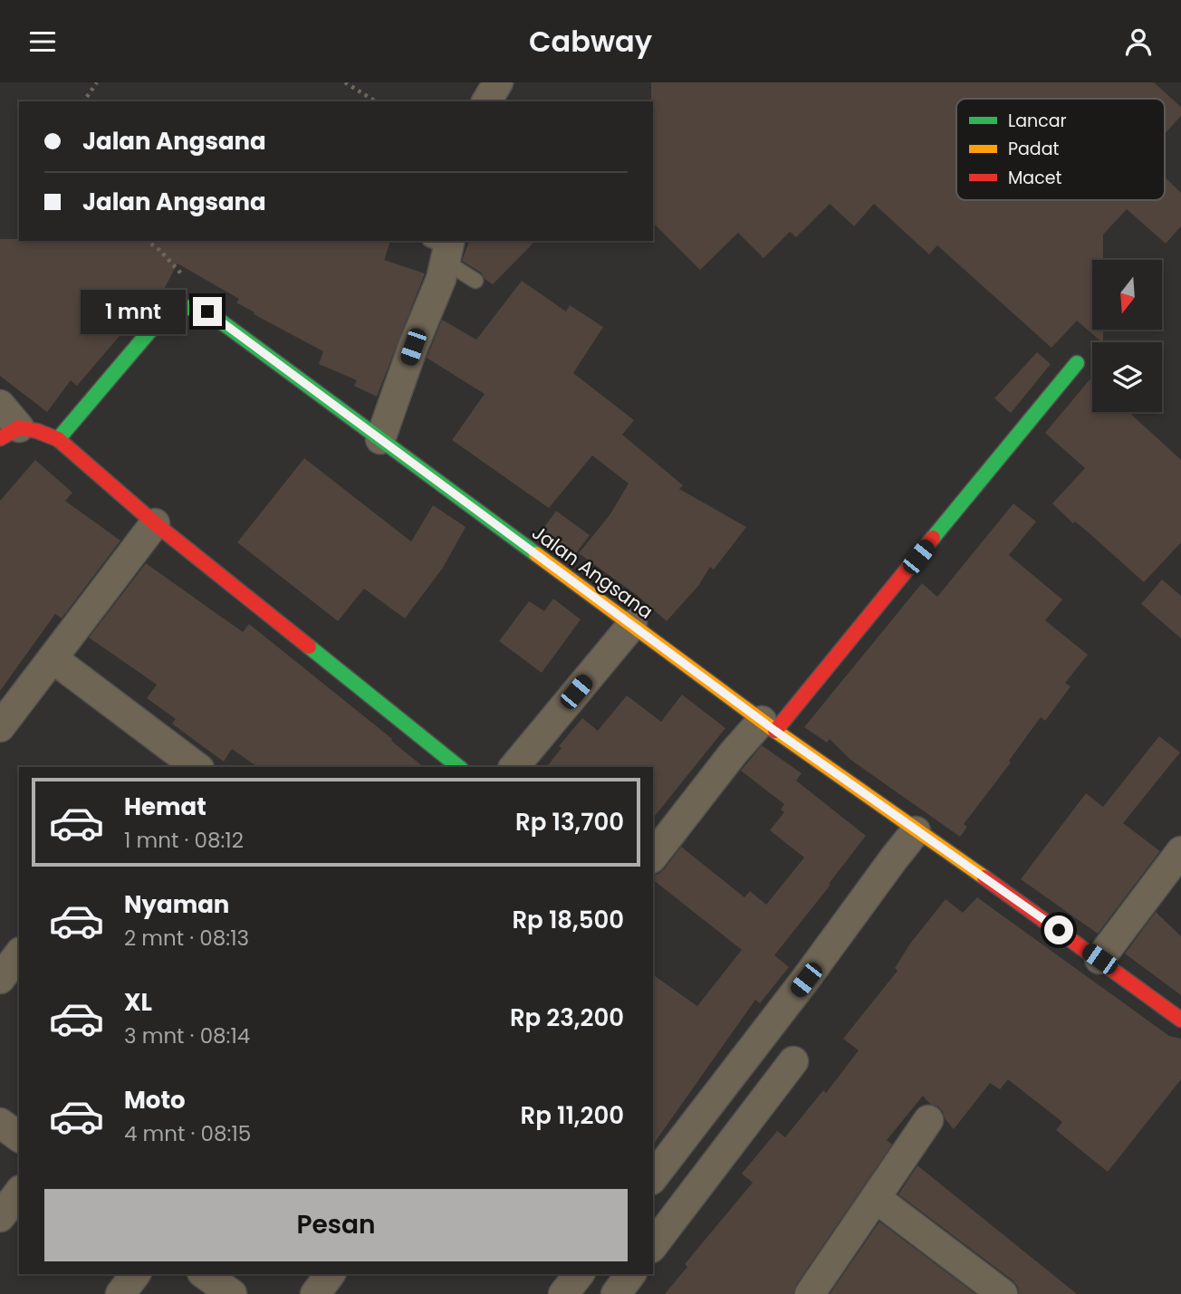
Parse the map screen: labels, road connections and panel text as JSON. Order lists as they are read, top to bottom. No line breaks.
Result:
{"streets":{"street":["Jalan Angsana"]},"legend":["Lancar","Padat","Macet"],"north":"bottom","page":{"header":"Cabway","banner":["Jalan Angsana","Jalan Angsana"],"bubble":"1 mnt","list":[{"name":"Hemat","note":"1 mnt · 08:12","value":"Rp 13,700"},{"name":"Nyaman","note":"2 mnt · 08:13","value":"Rp 18,500"},{"name":"XL","note":"3 mnt · 08:14","value":"Rp 23,200"},{"name":"Moto","note":"4 mnt · 08:15","value":"Rp 11,200"}],"buttons":"Pesan"}}
